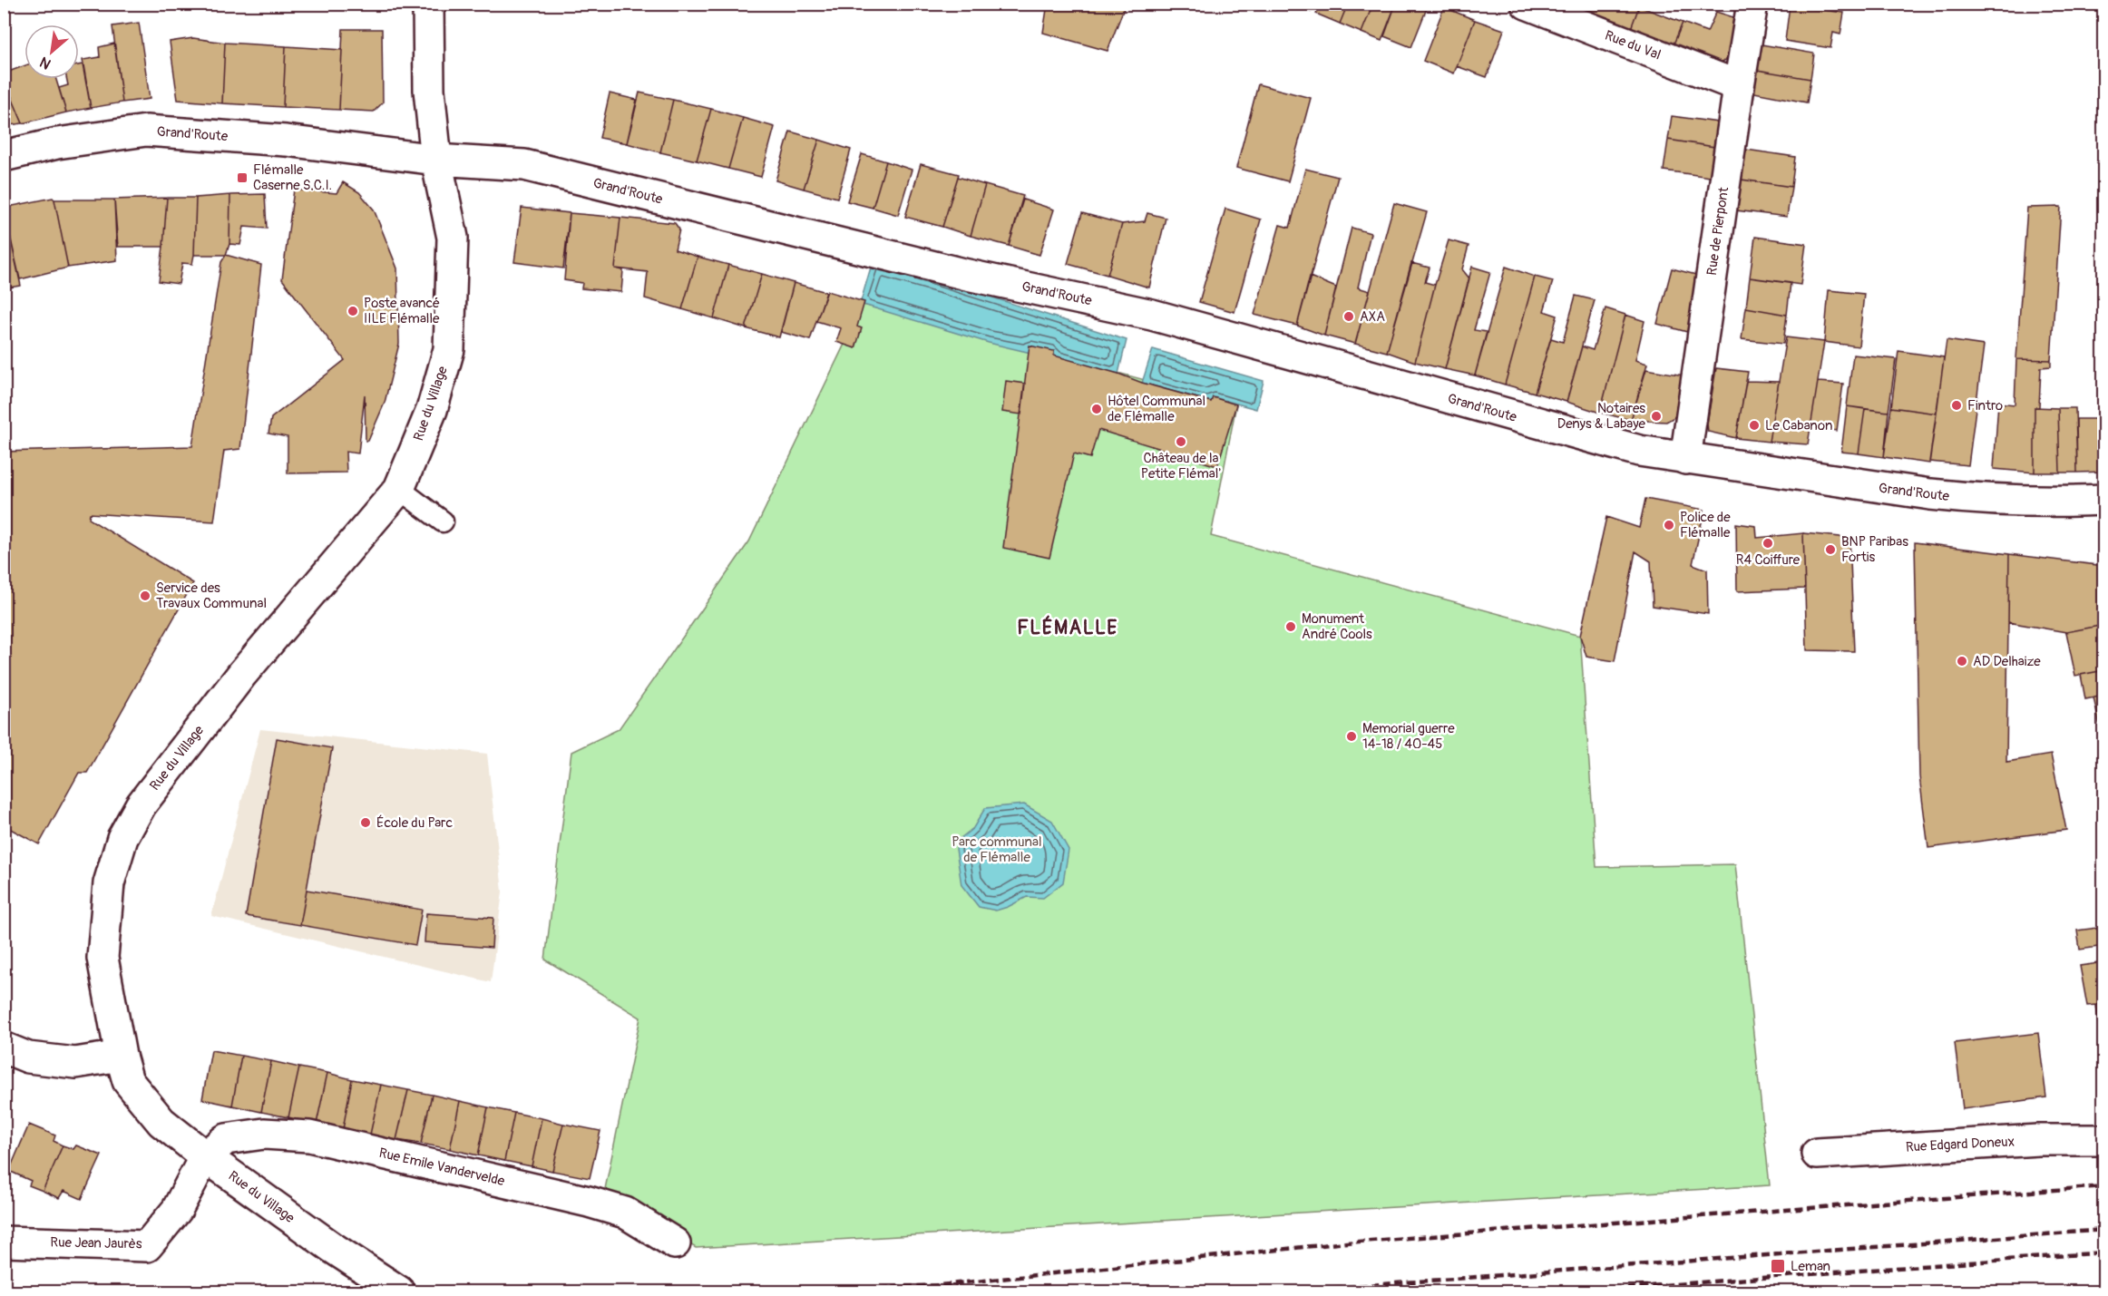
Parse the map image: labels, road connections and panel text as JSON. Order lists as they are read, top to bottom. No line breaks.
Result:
{"streets":{"street":["Rue du Val","Grand'Route","Rue de Pierpont","Rue du Village","Rue Edgard Doneux","Rue Emile Vandervelde","Rue Jean Jaurès"]},"crossings":[["Rue du Val","Rue de Pierpont"],["Grand'Route","Rue de Pierpont"],["Grand'Route","Rue du Village"],["Rue du Village","Rue Emile Vandervelde"],["Rue du Village","Rue Jean Jaurès"],["Rue Emile Vandervelde","Rue Jean Jaurès"]],"districts":["FLÉMALLE"],"parks":["Parc communal de Flémalle"],"places":{"transit":["Flémalle Caserne S.C.I.","Leman"],"other":["Poste avancé IILE Flémalle","AXA","Fintro","Hôtel Communal de Flémalle","Notaires Denys & Labaye","Le Cabanon","Château de la Petite Flémal'","Police de Flémalle","R4 Coiffure","BNP Paribas Fortis","Service des Travaux Communal","Monument André Cools","AD Delhaize","Memorial guerre 14-18 / 40-45","École du Parc"]},"north":"bottom left"}
